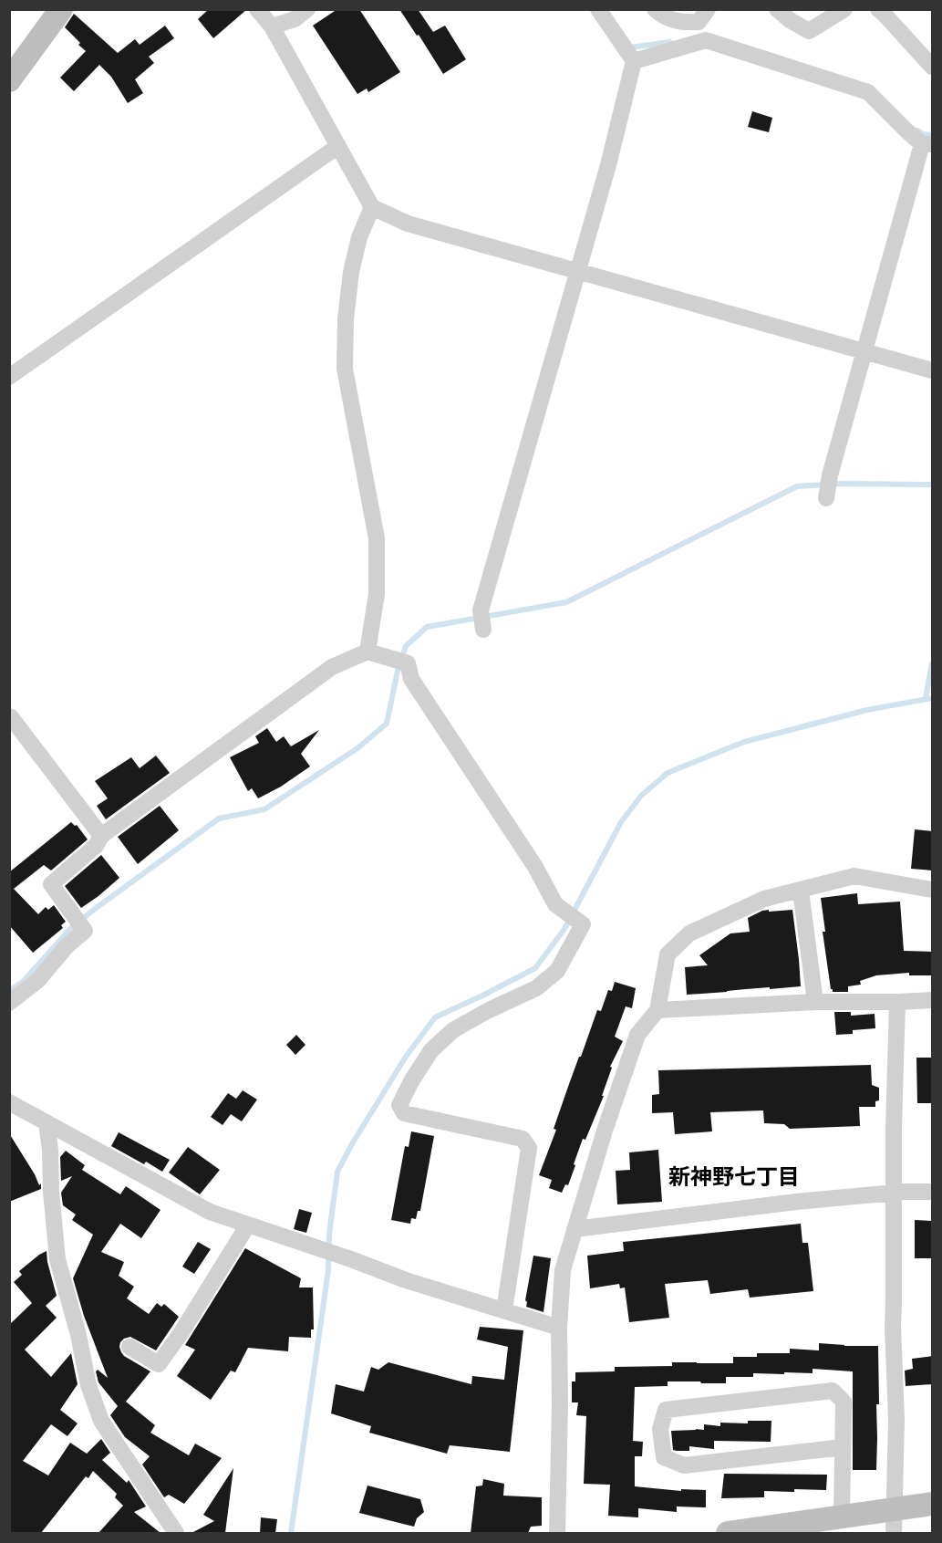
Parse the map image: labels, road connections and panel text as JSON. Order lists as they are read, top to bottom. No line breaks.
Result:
{"districts":["新神野七丁目"]}
